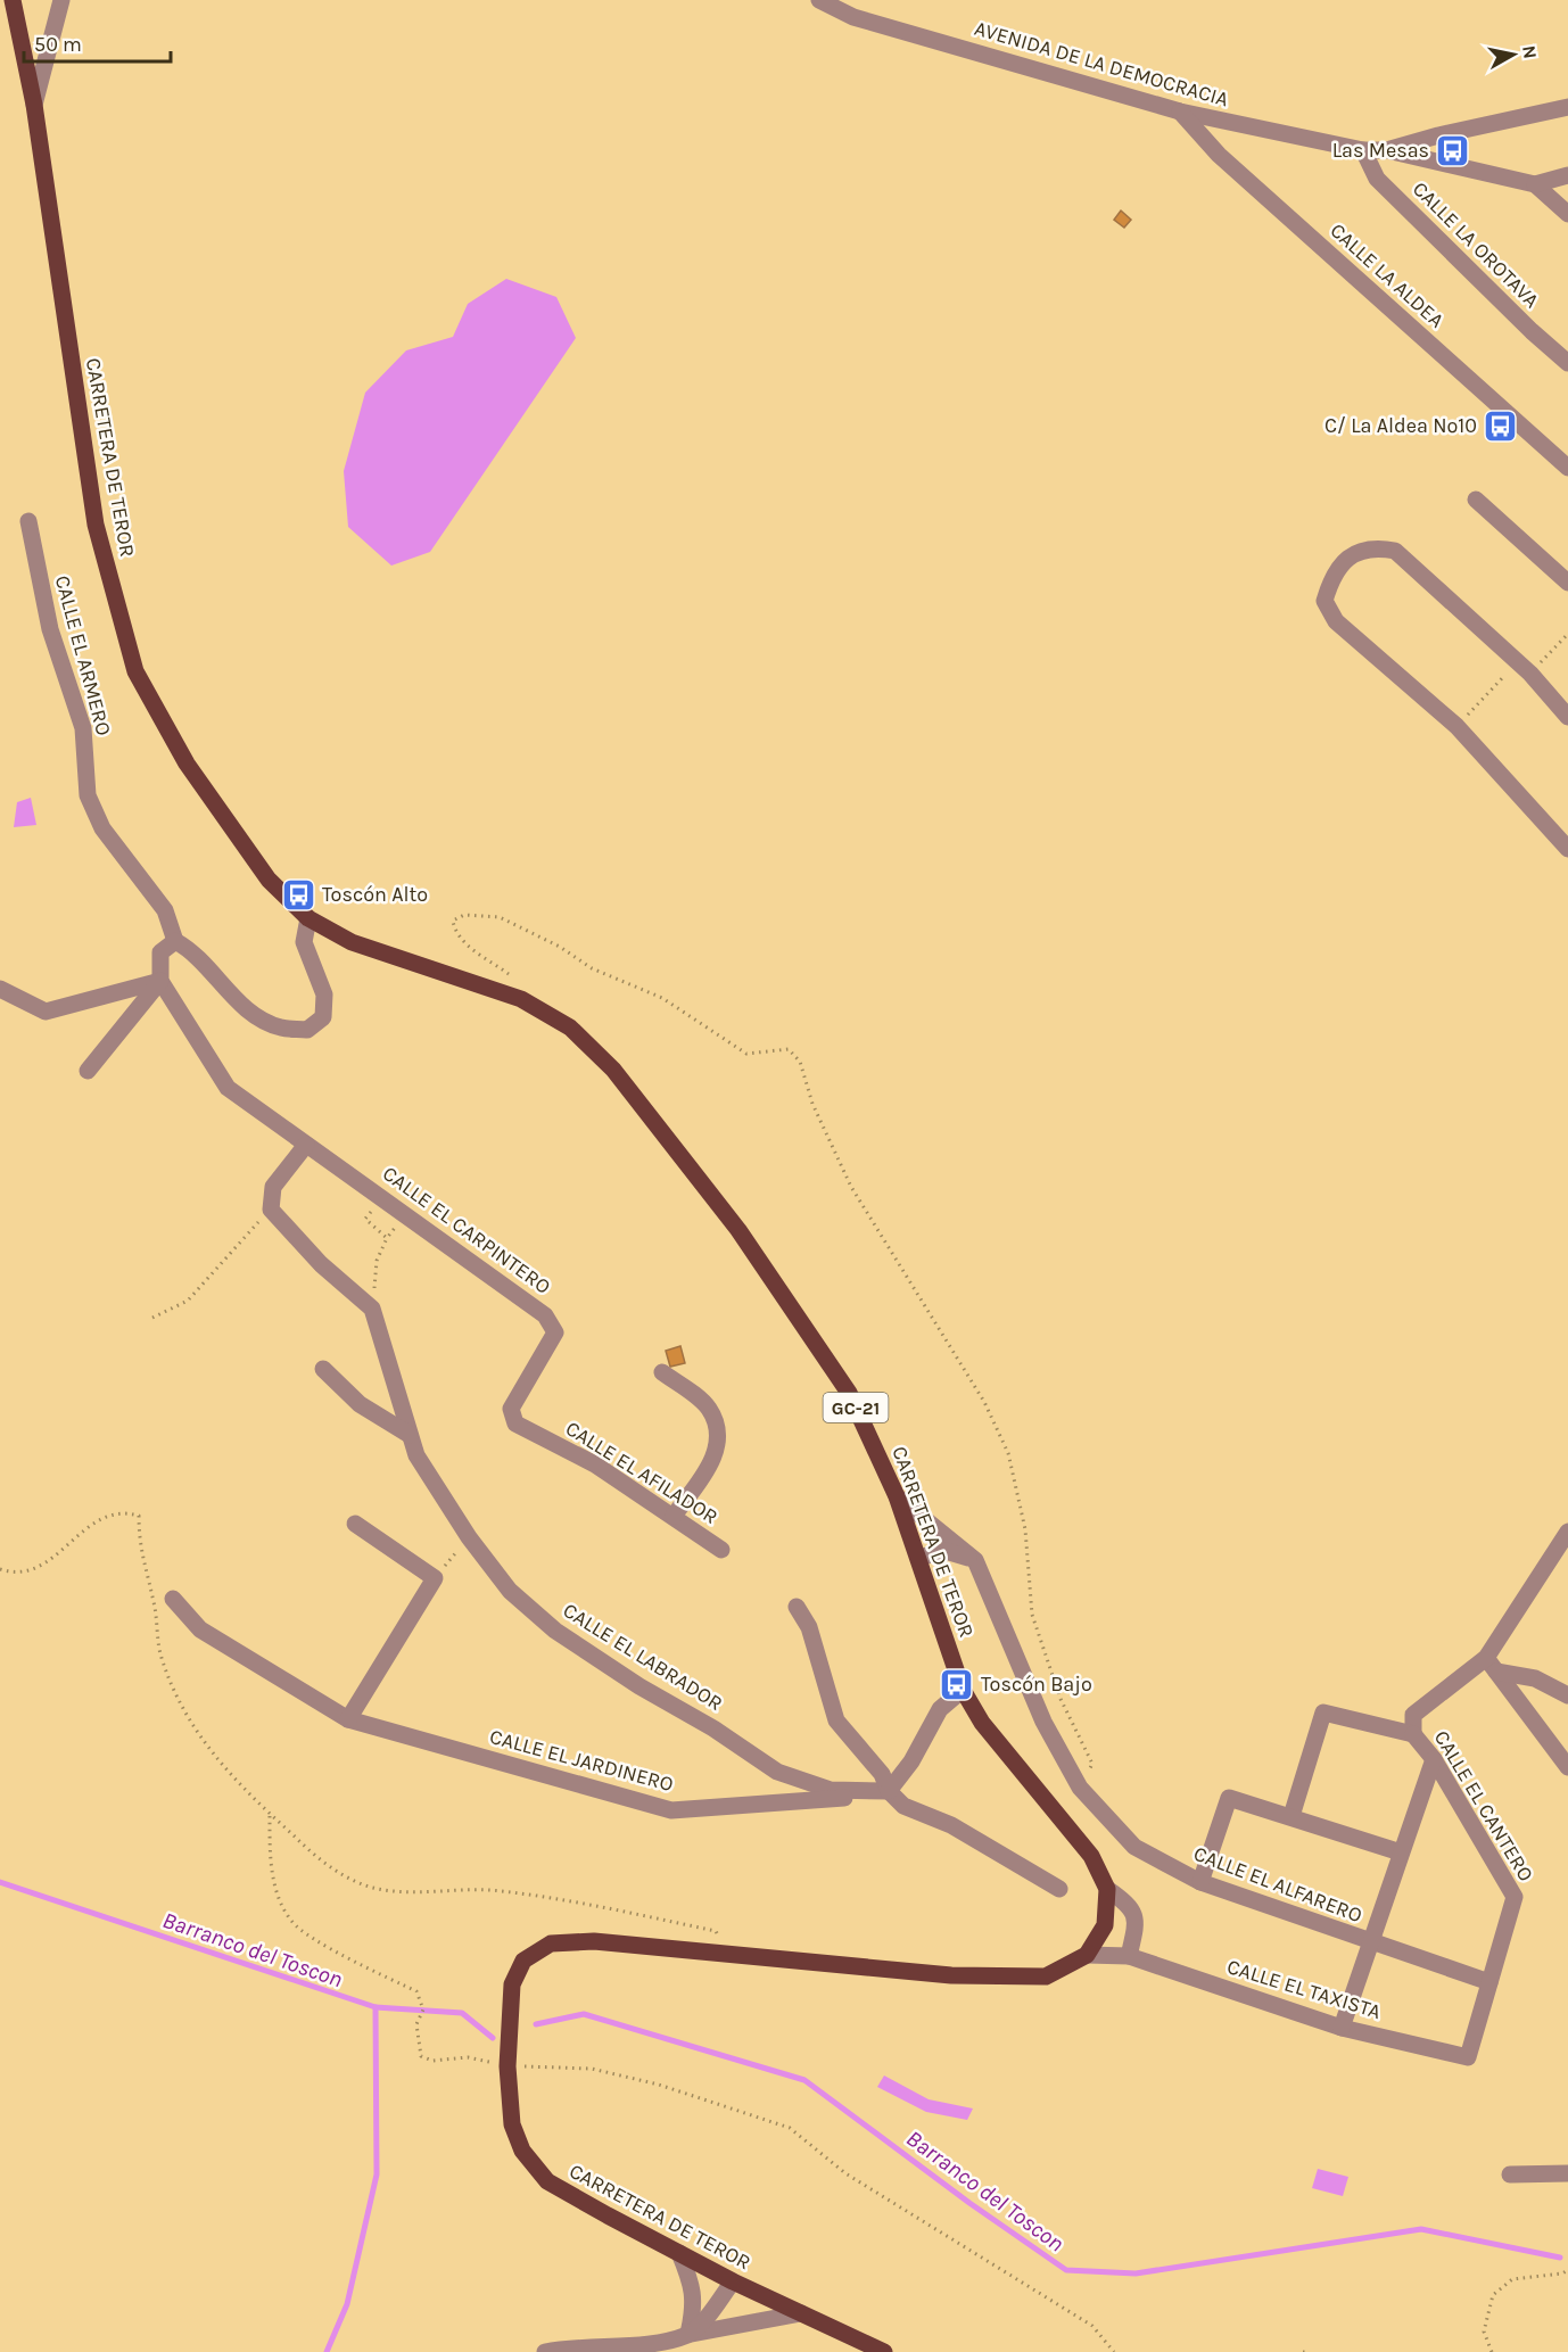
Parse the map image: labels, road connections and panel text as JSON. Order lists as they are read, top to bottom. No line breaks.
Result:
{"streets":{"main road":["CARRETERA DE TEROR","GC-21"],"street":["AVENIDA DE LA DEMOCRACIA","CALLE LA OROTAVA","CALLE LA ALDEA","CALLE EL ARMERO","CALLE EL CARPINTERO","CALLE EL AFILADOR","CALLE EL LABRADOR","CALLE EL JARDINERO","CALLE EL CANTERO","CALLE EL ALFARERO","CALLE EL TAXISTA"]},"crossings":[["AVENIDA DE LA DEMOCRACIA","CALLE LA OROTAVA"],["AVENIDA DE LA DEMOCRACIA","CALLE LA ALDEA"],["CARRETERA DE TEROR","CALLE EL ALFARERO"],["CARRETERA DE TEROR","CALLE EL TAXISTA"],["CALLE EL CARPINTERO","CALLE EL AFILADOR"],["CALLE EL LABRADOR","CALLE EL JARDINERO"],["CALLE EL CANTERO","CALLE EL ALFARERO"],["CALLE EL CANTERO","CALLE EL TAXISTA"]],"water":["Barranco del Toscon"],"places":{"bus stop":["Las Mesas","C/ La Aldea Nº10","Toscón Alto","Toscón Bajo"]},"scale_bar":"50 m","north":"right"}
